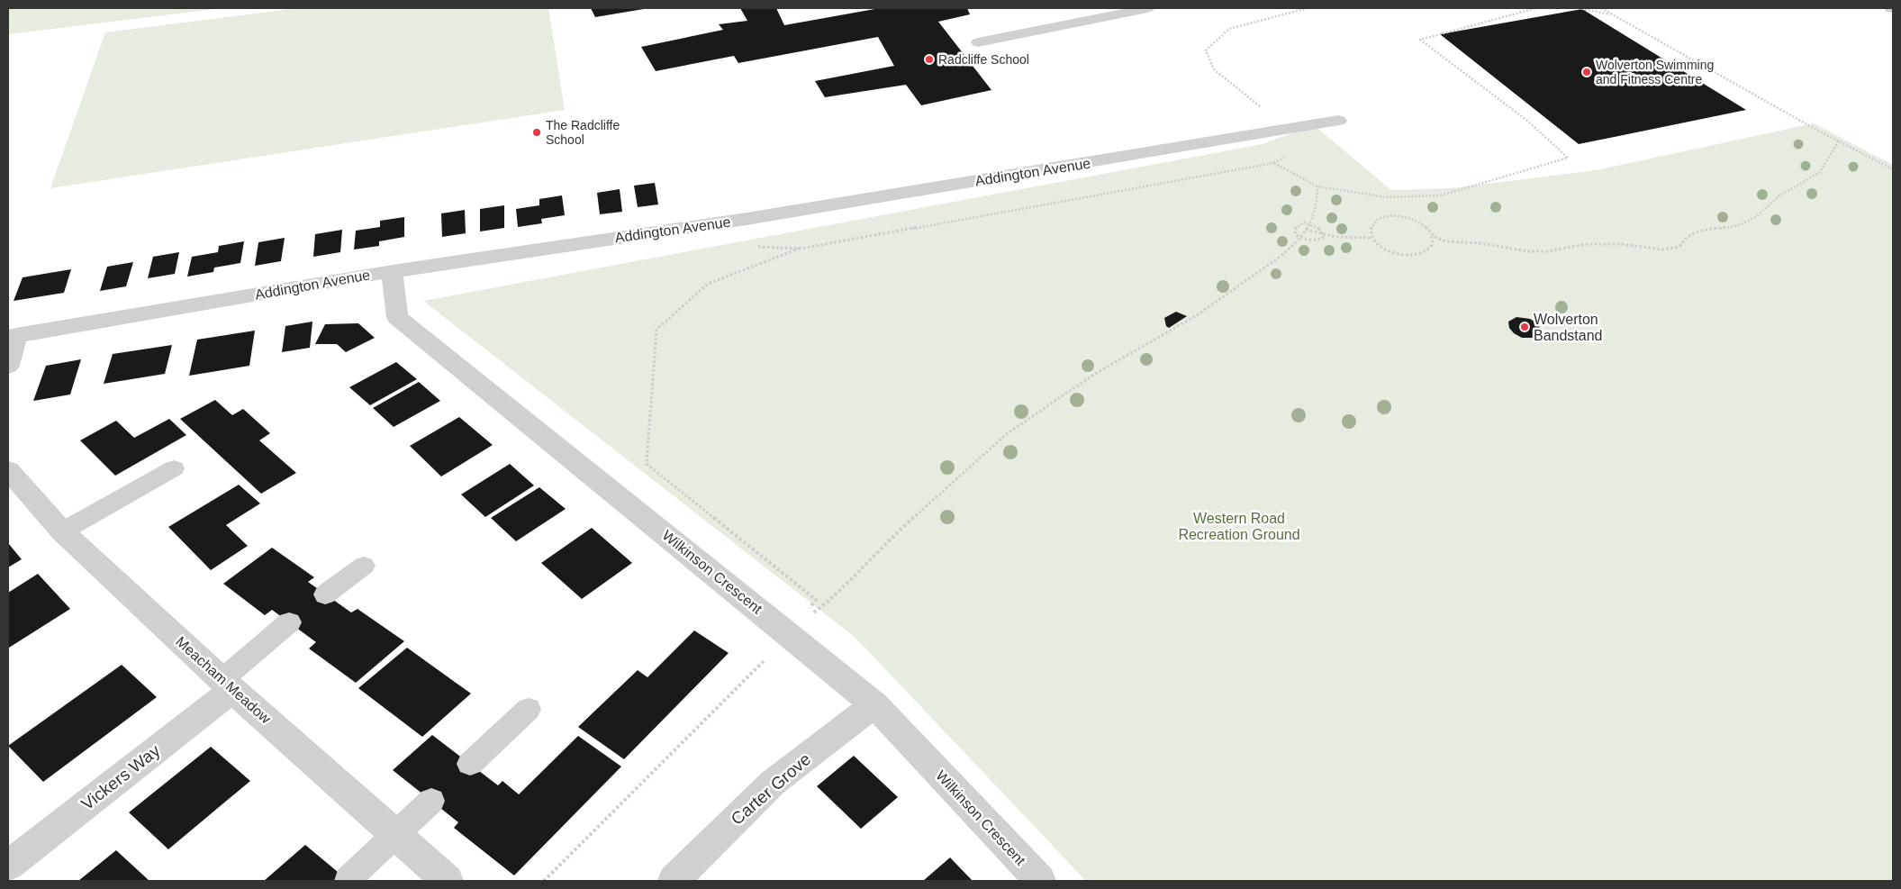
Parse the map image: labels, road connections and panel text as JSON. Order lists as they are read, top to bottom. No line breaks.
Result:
{"streets":{"street":["Addington Avenue","Wilkinson Crescent","Meacham Meadow","Vickers Way","Carter Grove"]},"crossings":[["Addington Avenue","Wilkinson Crescent"],["Wilkinson Crescent","Carter Grove"],["Meacham Meadow","Vickers Way"]],"parks":["Western Road Recreation Ground"],"places":["Radcliffe School","Wolverton Swimming and Fitness Centre","The Radcliffe School","Wolverton Bandstand"]}
